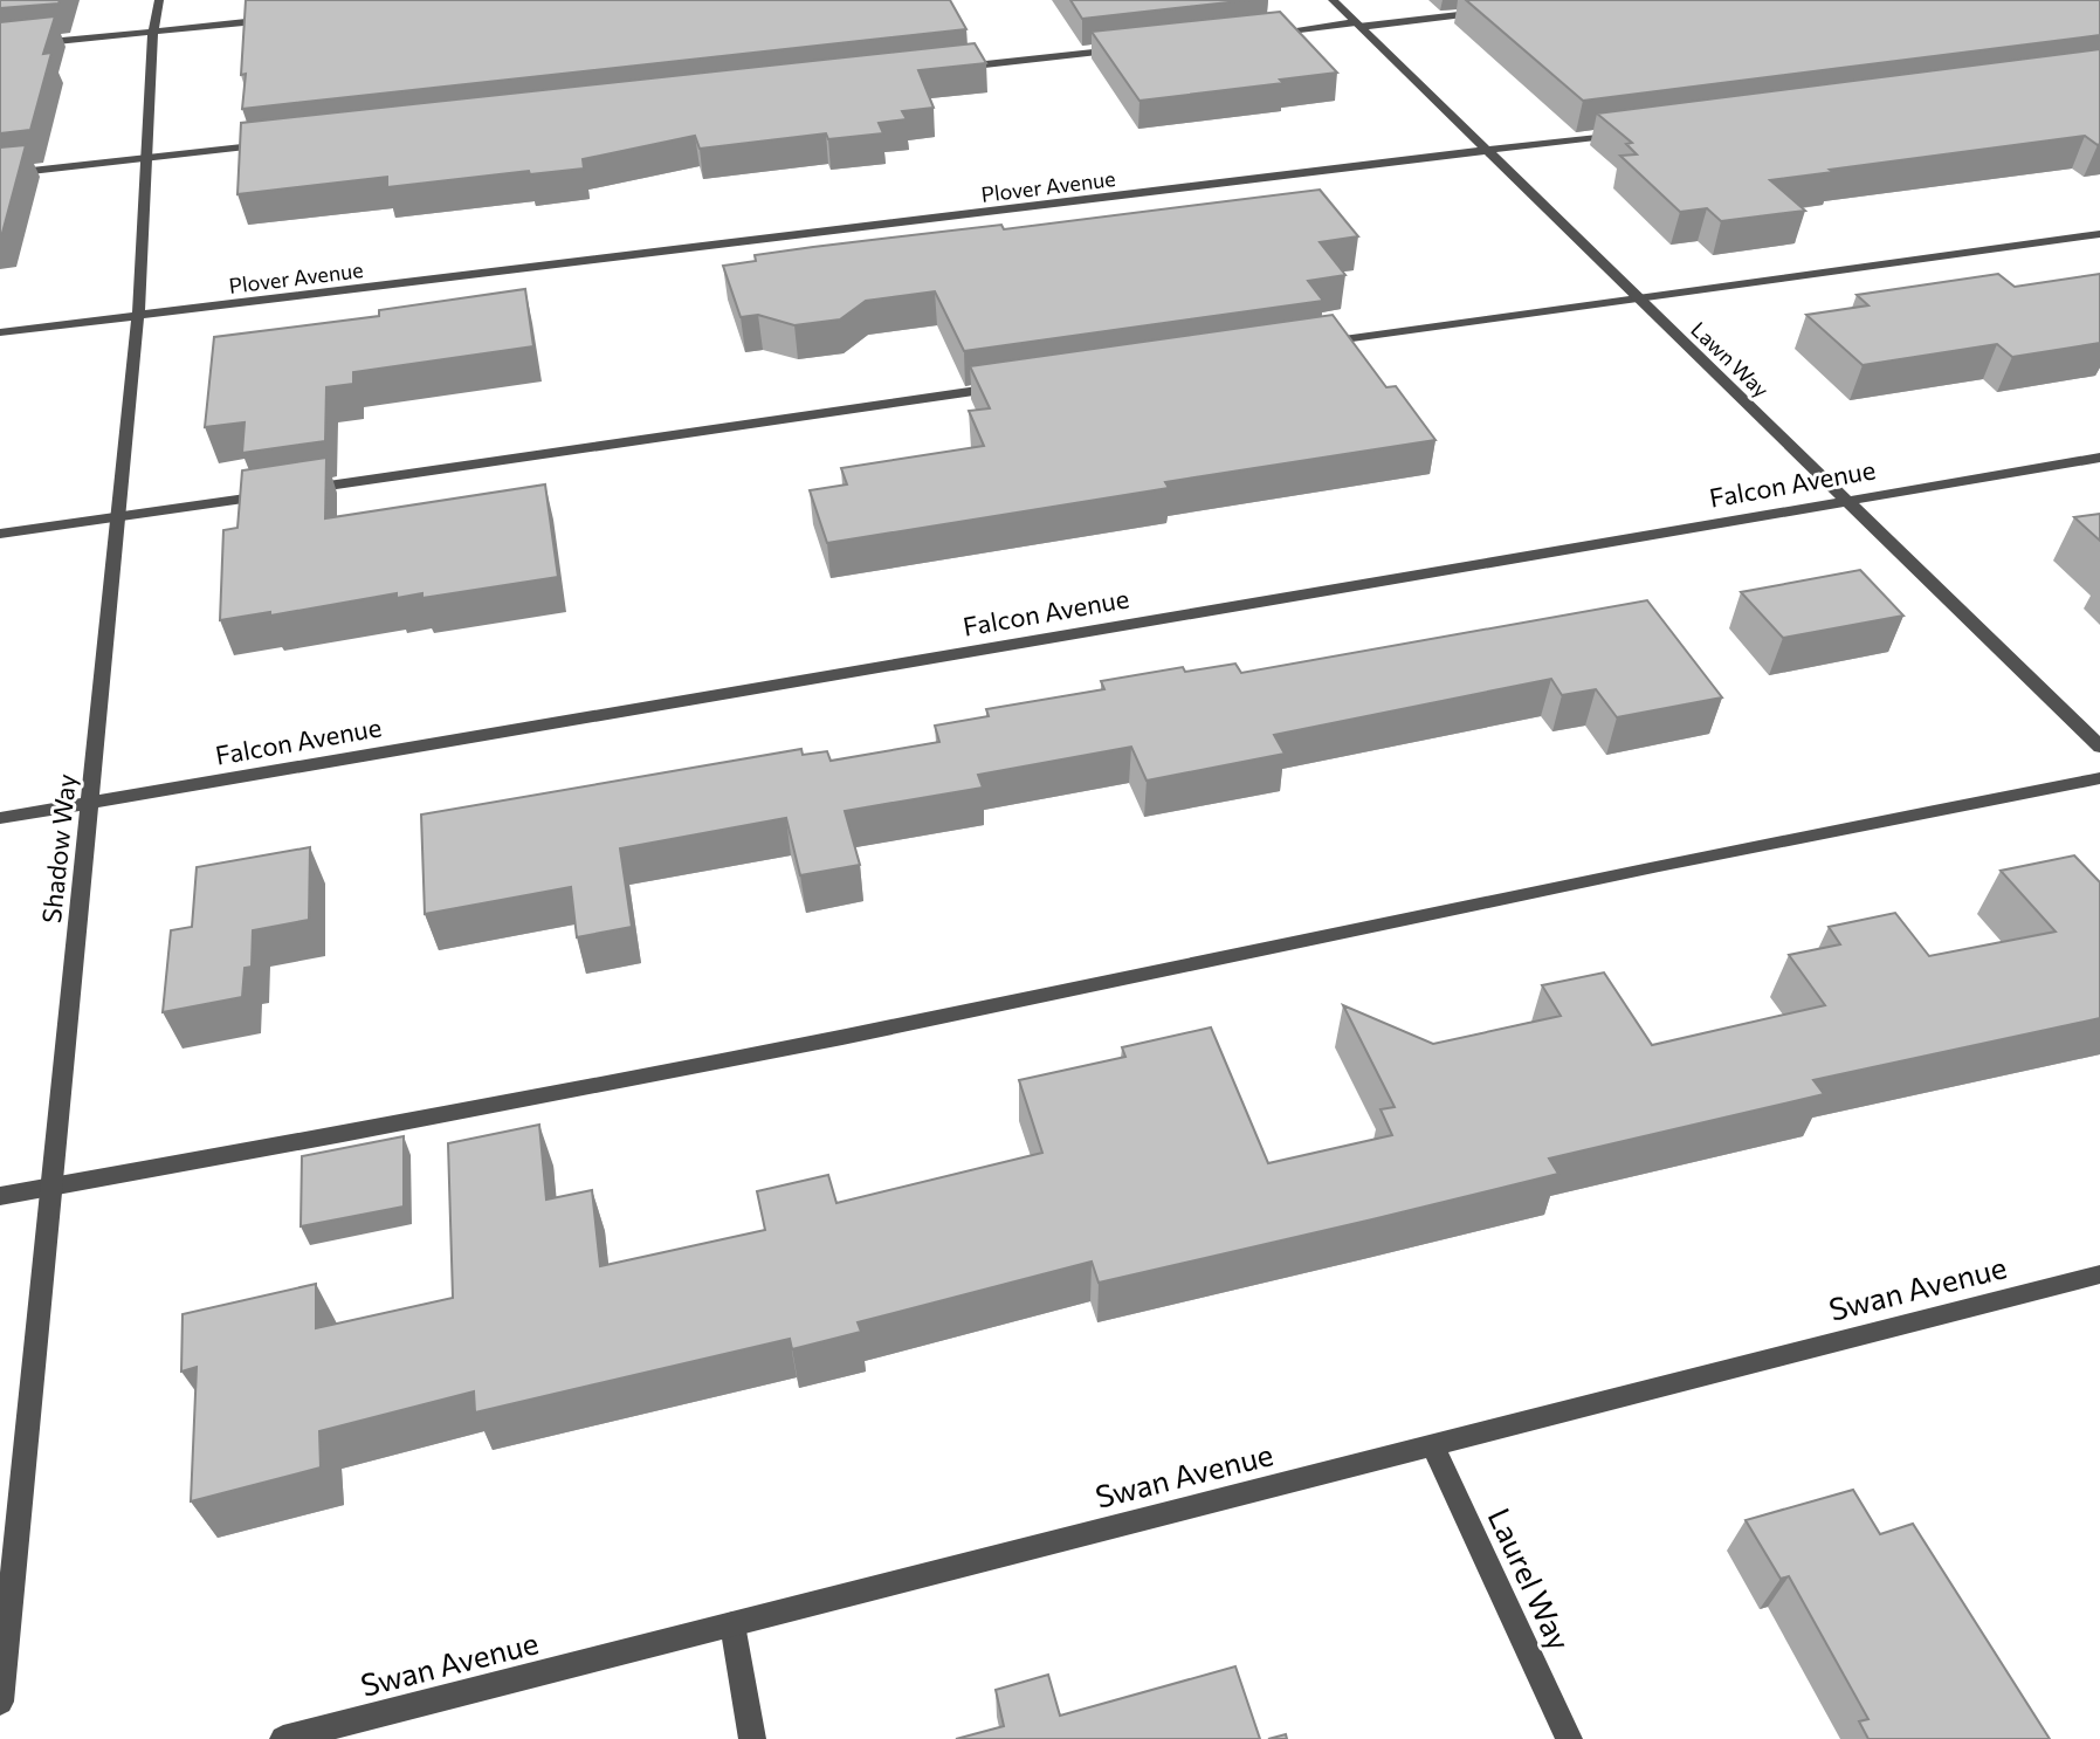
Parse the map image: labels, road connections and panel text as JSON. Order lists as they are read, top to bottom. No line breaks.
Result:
{"streets":{"street":["Plover Avenue","Lawn Way","Falcon Avenue","Shadow Way","Swan Avenue","Laurel Way"]},"crossings":[["Plover Avenue","Lawn Way"],["Plover Avenue","Shadow Way"],["Lawn Way","Falcon Avenue"],["Falcon Avenue","Shadow Way"],["Swan Avenue","Laurel Way"]]}
